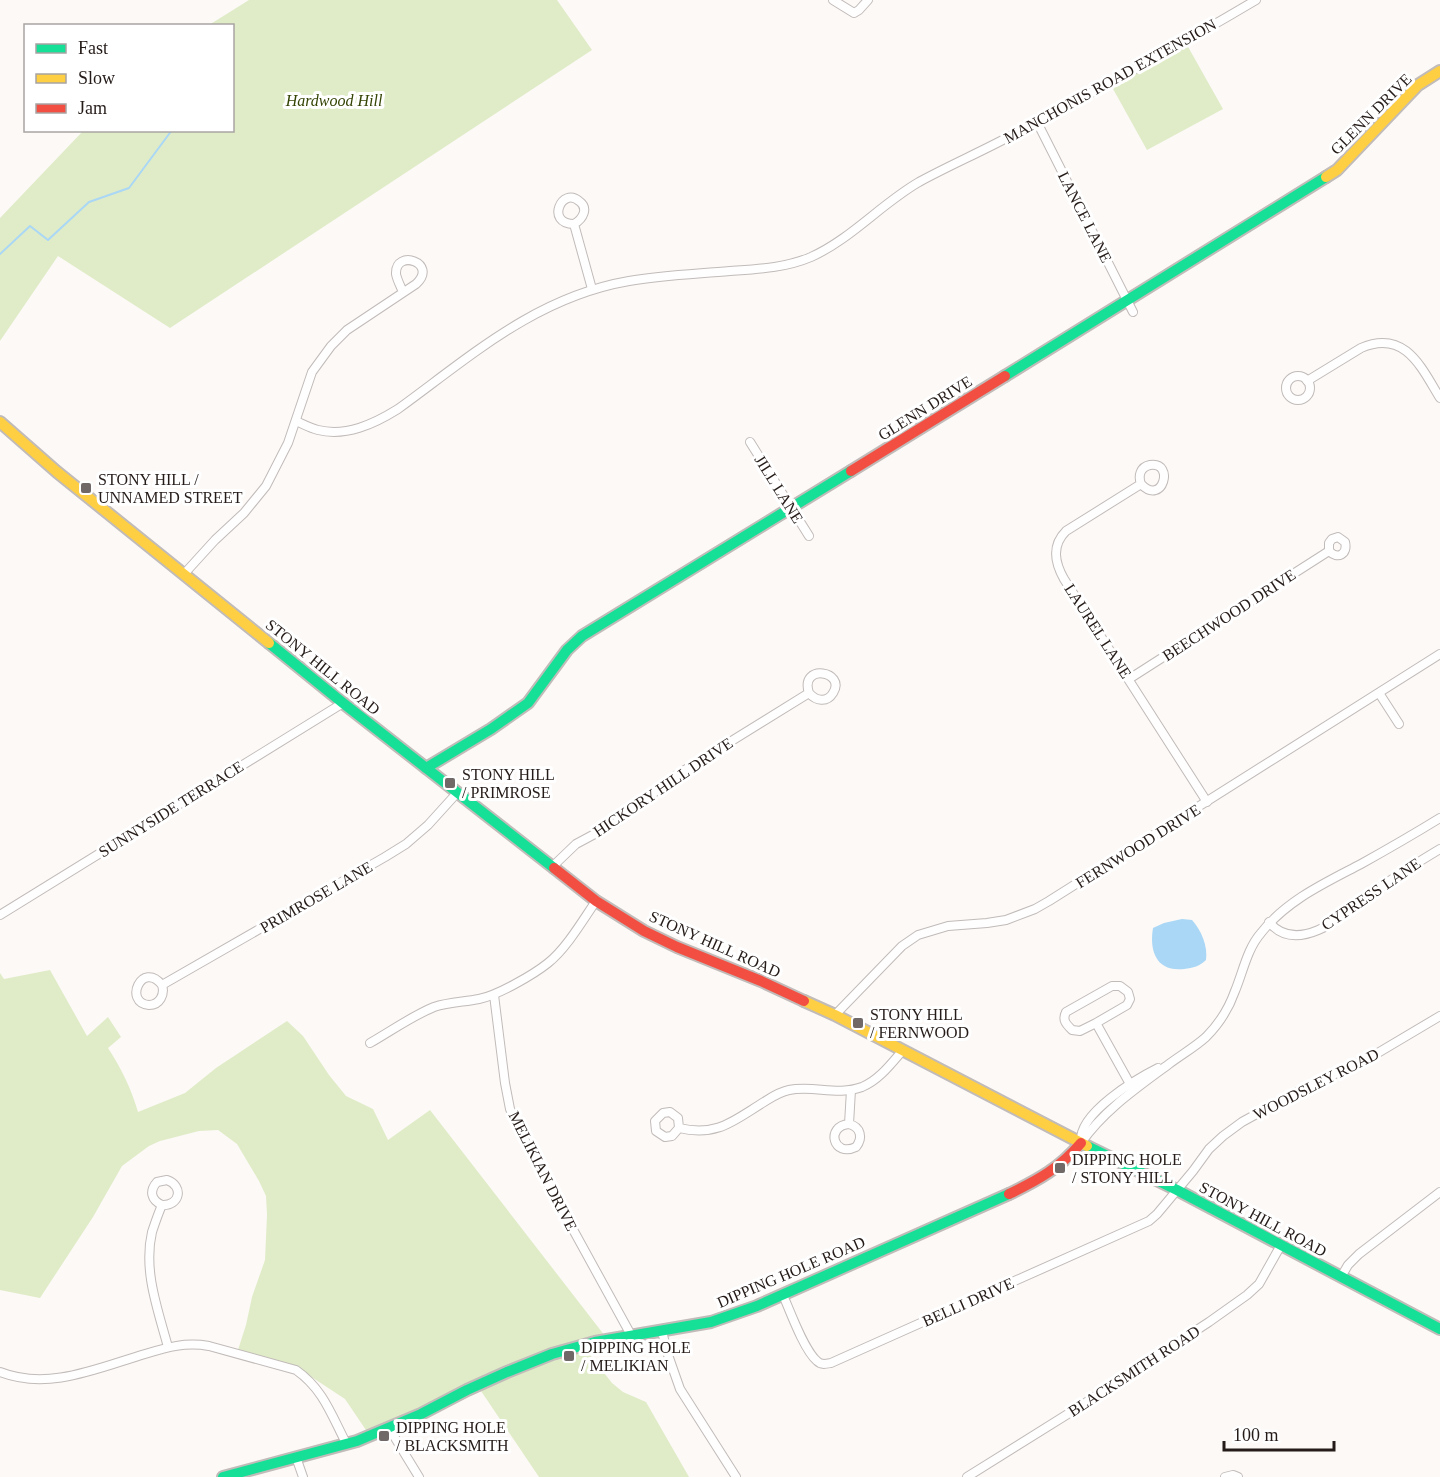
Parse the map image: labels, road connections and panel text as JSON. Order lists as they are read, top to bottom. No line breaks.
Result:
{"streets":{"main road":["GLENN DRIVE","STONY HILL ROAD","DIPPING HOLE ROAD"],"street":["MANCHONIS ROAD EXTENSION","LANCE LANE","JILL LANE","BEECHWOOD DRIVE","LAUREL LANE","HICKORY HILL DRIVE","SUNNYSIDE TERRACE","FERNWOOD DRIVE","CYPRESS LANE","PRIMROSE LANE","WOODSLEY ROAD","MELIKIAN DRIVE","BELLI DRIVE","BLACKSMITH ROAD"]},"crossings":[["MANCHONIS ROAD EXTENSION","LANCE LANE"],["GLENN DRIVE","LANCE LANE"],["GLENN DRIVE","JILL LANE"],["GLENN DRIVE","STONY HILL ROAD"],["BEECHWOOD DRIVE","LAUREL LANE"],["LAUREL LANE","FERNWOOD DRIVE"],["STONY HILL ROAD","HICKORY HILL DRIVE"],["STONY HILL ROAD","SUNNYSIDE TERRACE"],["STONY HILL ROAD","FERNWOOD DRIVE"],["STONY HILL ROAD","PRIMROSE LANE"],["STONY HILL ROAD","WOODSLEY ROAD"],["STONY HILL ROAD","DIPPING HOLE ROAD"],["STONY HILL ROAD","BELLI DRIVE"],["STONY HILL ROAD","BLACKSMITH ROAD"],["WOODSLEY ROAD","BELLI DRIVE"],["MELIKIAN DRIVE","DIPPING HOLE ROAD"],["DIPPING HOLE ROAD","BELLI DRIVE"]],"parks":["Hardwood Hill"],"places":{"transit":["STONY HILL / UNNAMED STREET","STONY HILL / PRIMROSE","STONY HILL / FERNWOOD","DIPPING HOLE / STONY HILL","DIPPING HOLE / MELIKIAN","DIPPING HOLE / BLACKSMITH"]},"legend":["Fast","Slow","Jam"],"scale_bar":"100 m"}
